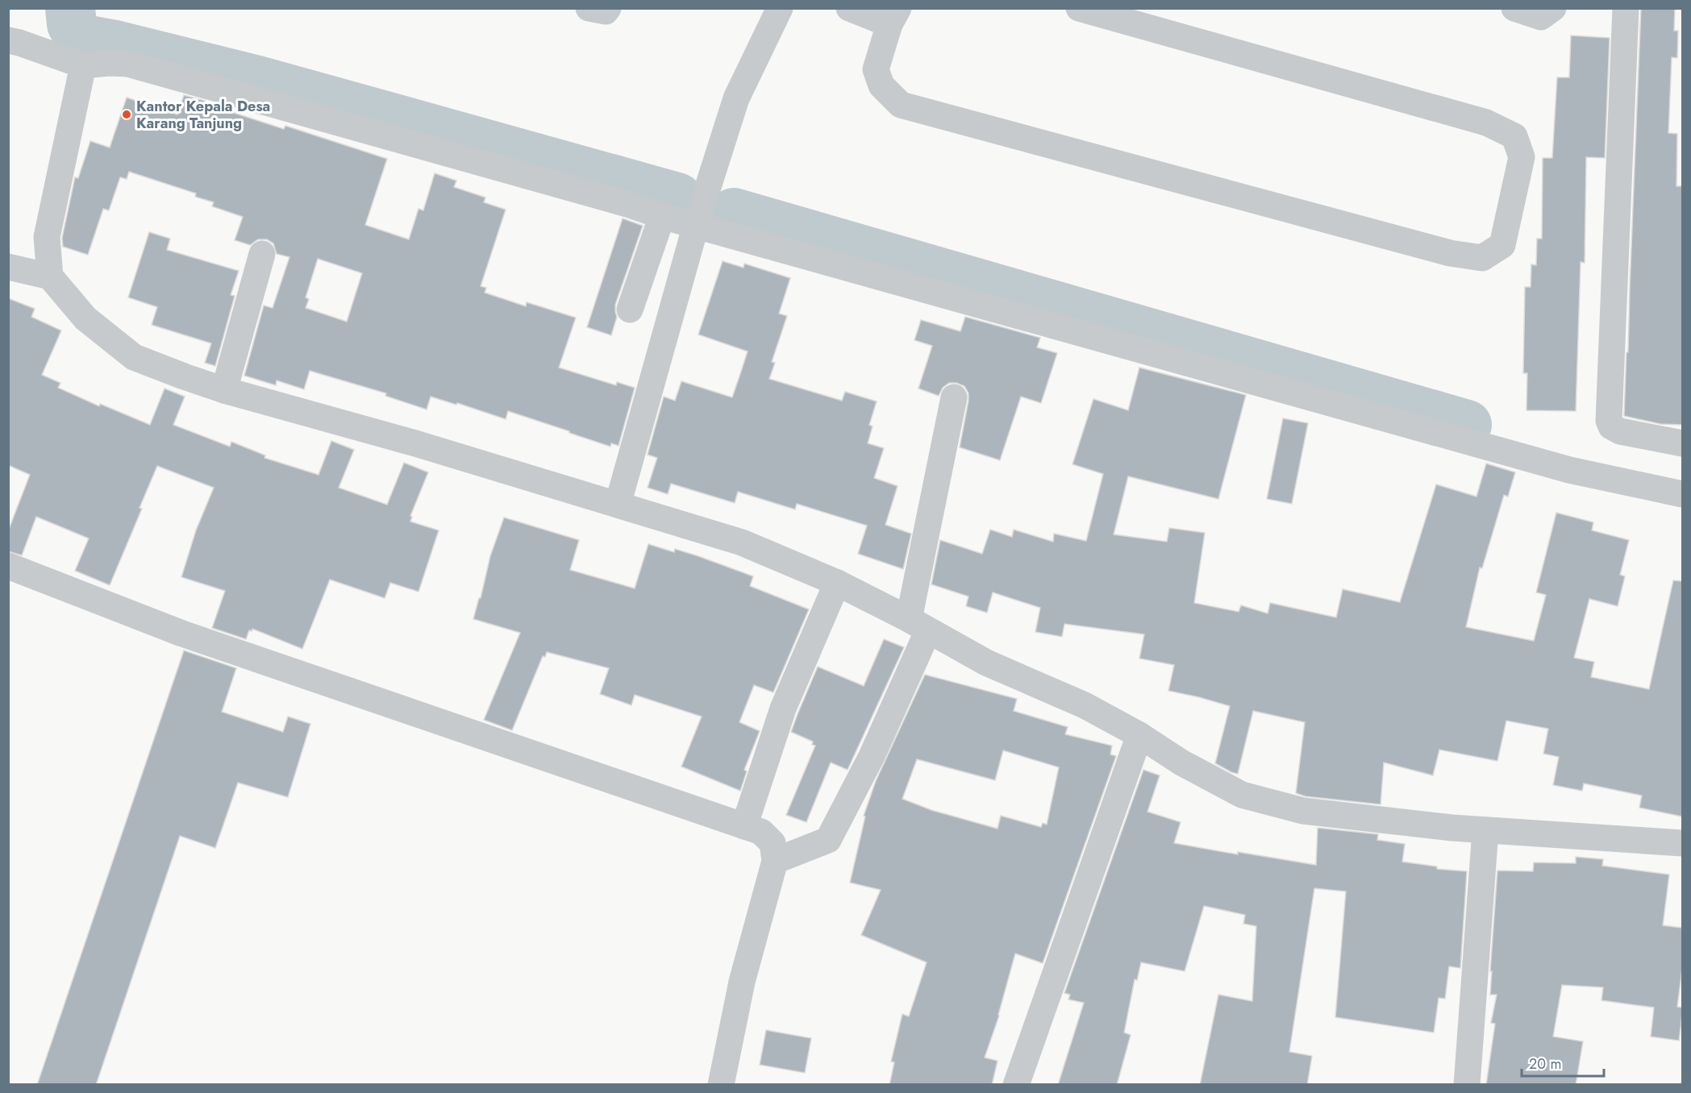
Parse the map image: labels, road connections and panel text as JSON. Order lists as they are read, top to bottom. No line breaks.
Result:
{"places":["Kantor Kepala Desa Karang Tanjung"],"scale_bar":"20 m"}
